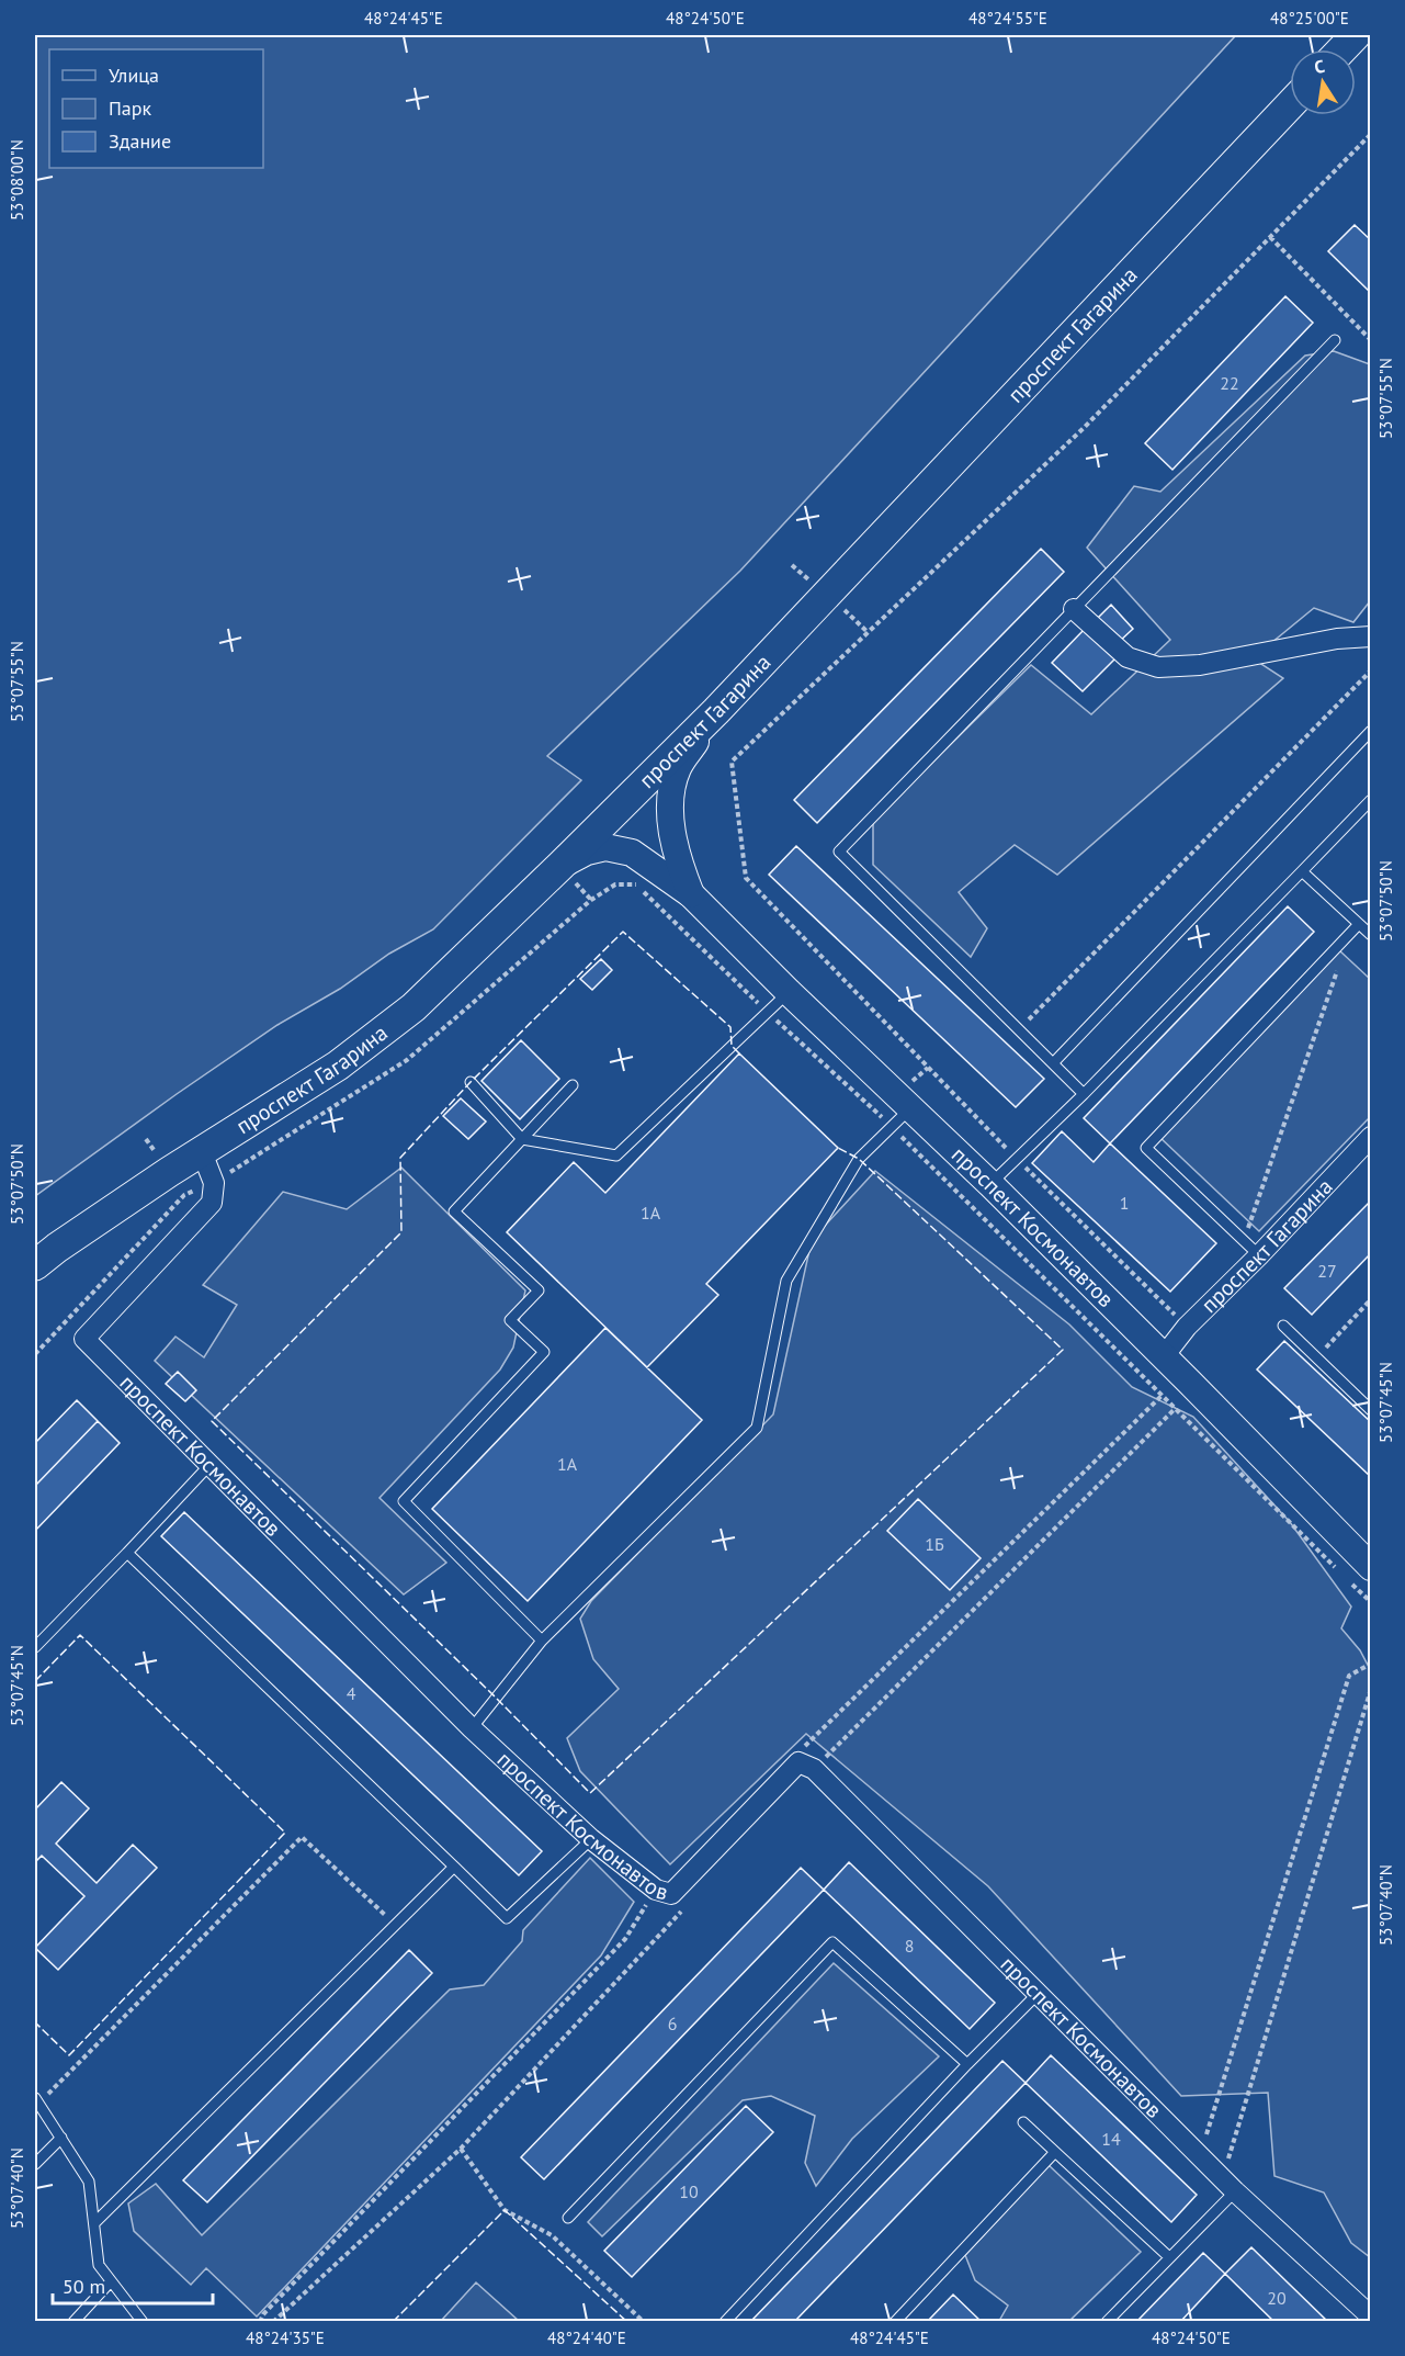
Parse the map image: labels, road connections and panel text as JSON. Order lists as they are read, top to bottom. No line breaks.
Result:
{"streets":{"main road":["проспект Гагарина","проспект Космонавтов"]},"crossings":[["проспект Гагарина","проспект Космонавтов"]],"house_numbers":["22","1","1А","27","1А","1Б","4","8","6","14","10","20"],"legend":["Улица","Парк","Здание"],"scale_bar":"50 m","north":"top","coordinates":["48°24'45\"E","48°24'50\"E","48°24'55\"E","48°25'00\"E","53°08'00\"N","53°07'55\"N","53°07'50\"N","53°07'45\"N","53°07'40\"N","48°24'35\"E","48°24'40\"E"]}
